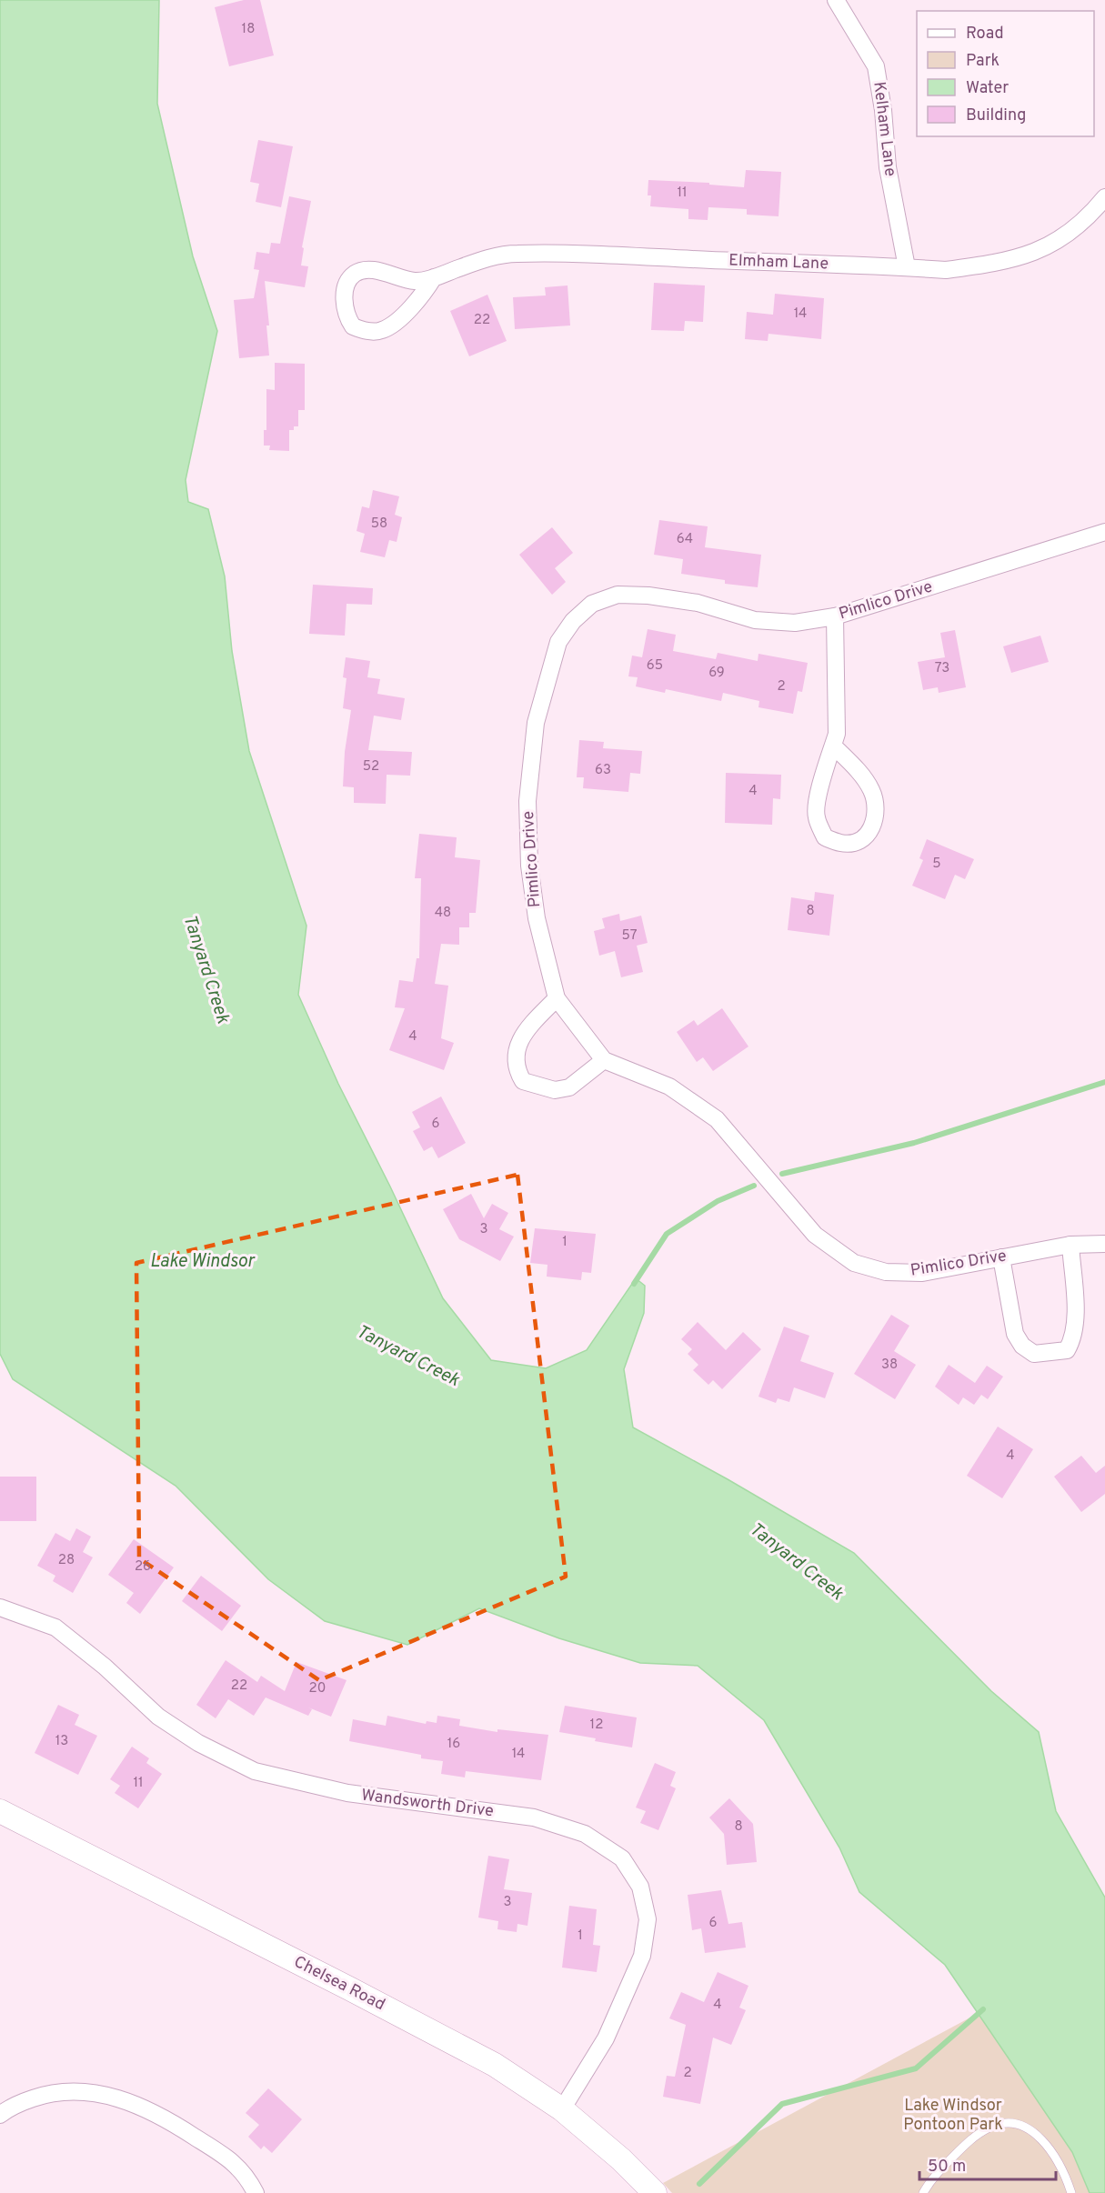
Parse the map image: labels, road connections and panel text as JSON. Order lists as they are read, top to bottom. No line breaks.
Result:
{"streets":{"street":["Kelham Lane","Elmham Lane","Pimlico Drive","Wandsworth Drive","Chelsea Road"]},"crossings":[["Kelham Lane","Elmham Lane"],["Wandsworth Drive","Chelsea Road"]],"water":["Tanyard Creek","Lake Windsor"],"parks":["Lake Windsor Pontoon Park"],"house_numbers":["18","11","14","22","58","64","65","73","69","2","52","63","4","5","8","48","57","4","6","3","1","38","4","28","26","22","20","12","13","16","14","11","8","3","6","1","4","2"],"legend":["Road","Park","Water","Building"],"scale_bar":"50 m"}
